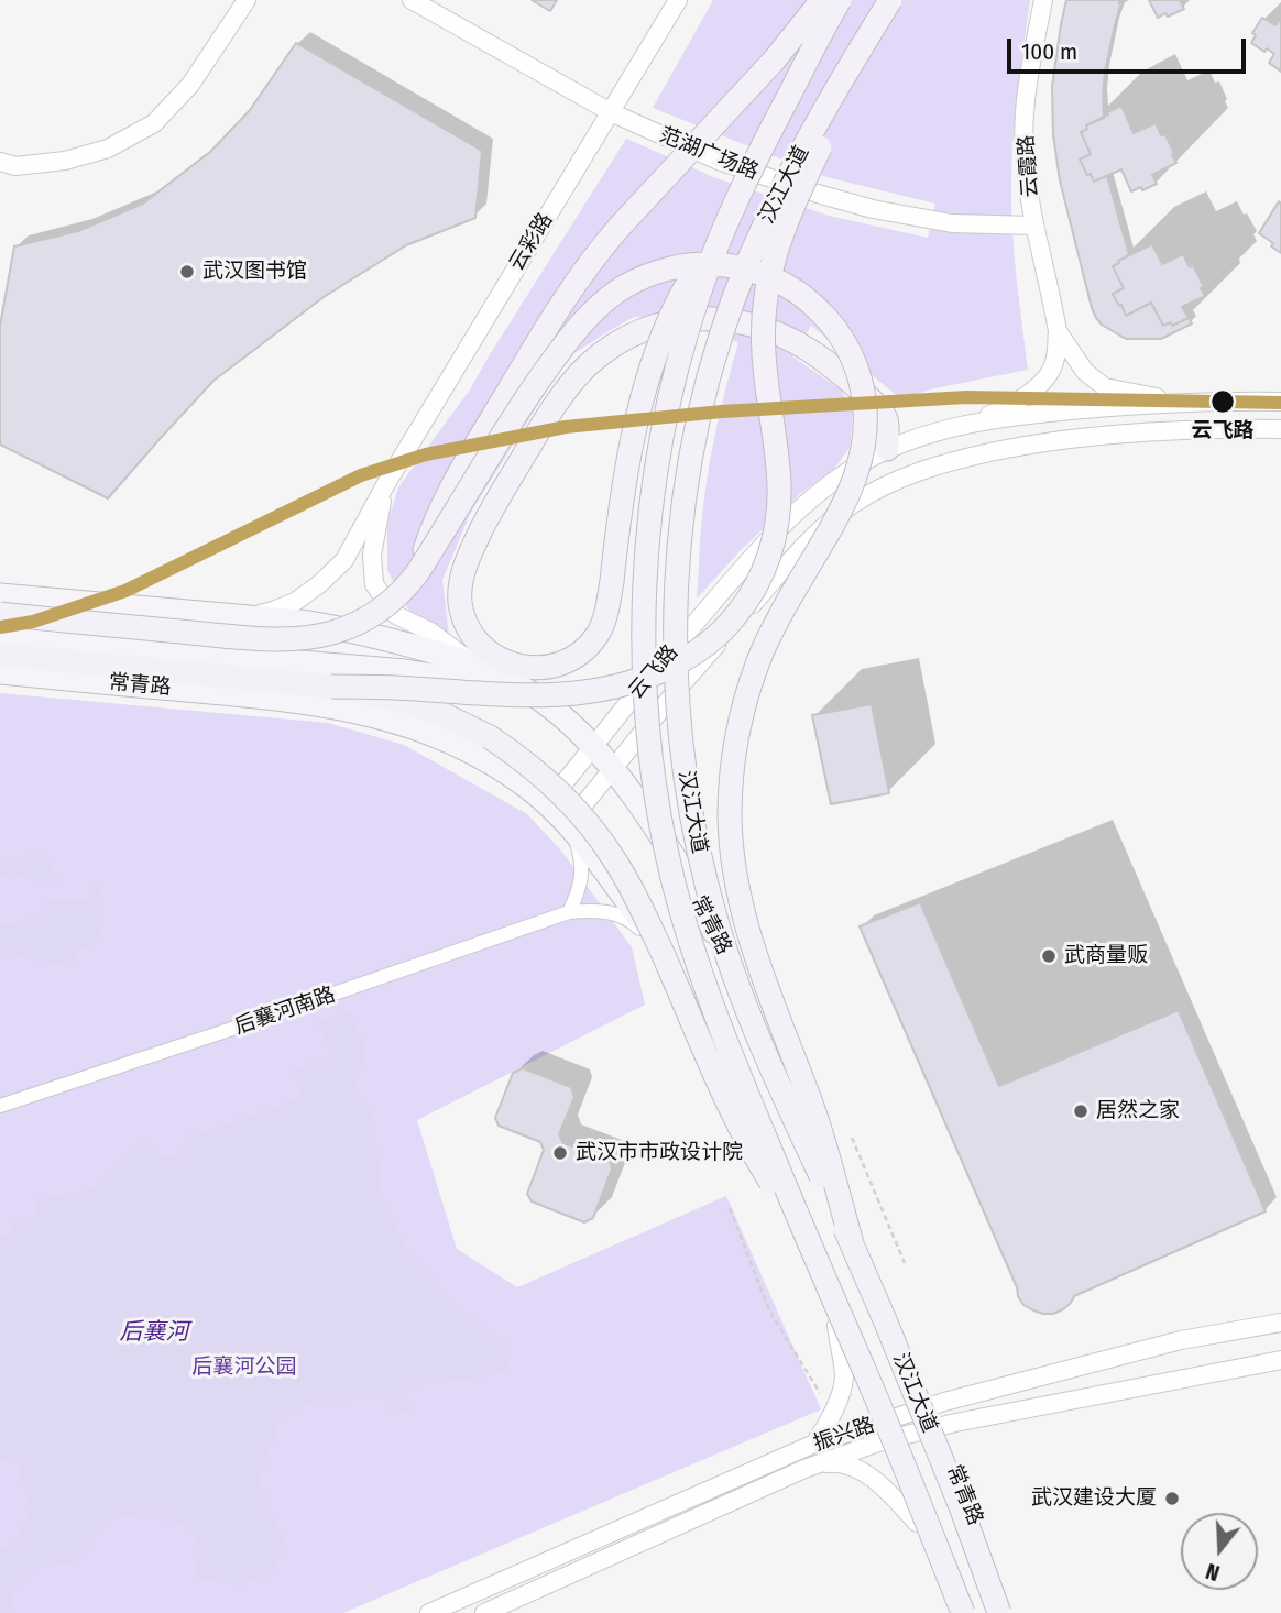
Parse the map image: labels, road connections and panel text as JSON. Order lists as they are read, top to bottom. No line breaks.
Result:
{"streets":{"highway":["汉江大道"],"main road":["常青路"],"street":["范湖广场路","云霞路","云彩路","云飞路","后襄河南路","振兴路"]},"crossings":[["范湖广场路","云霞路"],["范湖广场路","云彩路"],["云彩路","常青路"],["云飞路","常青路"],["常青路","后襄河南路"],["常青路","振兴路"]],"water":["后襄河"],"parks":["后襄河公园"],"places":["武汉图书馆","云飞路","武商量贩","居然之家","武汉市市政设计院","武汉建设大厦"],"scale_bar":"100 m","north":"bottom"}
